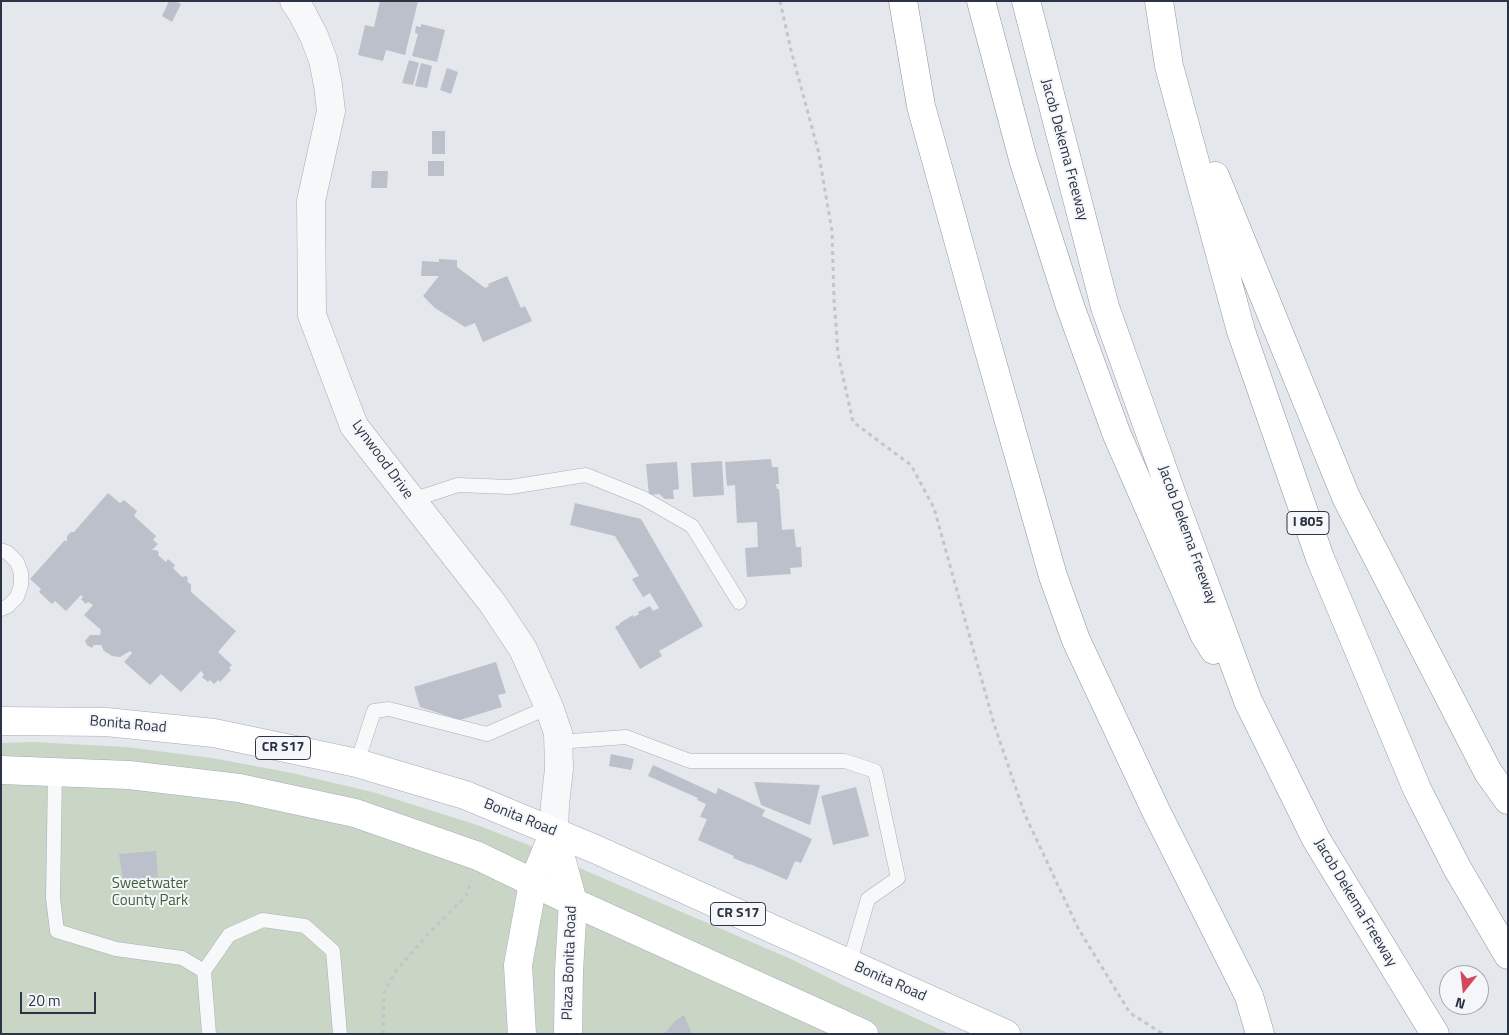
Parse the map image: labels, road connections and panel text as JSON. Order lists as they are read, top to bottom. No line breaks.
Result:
{"streets":{"main road":["Jacob Dekema Freeway","I 805","Bonita Road","CR S17","Plaza Bonita Road"],"street":["Lynwood Drive"]},"crossings":[["Lynwood Drive","Bonita Road"],["Lynwood Drive","Plaza Bonita Road"],["Bonita Road","Plaza Bonita Road"]],"parks":["Sweetwater County Park"],"scale_bar":"20 m","north":"bottom"}
